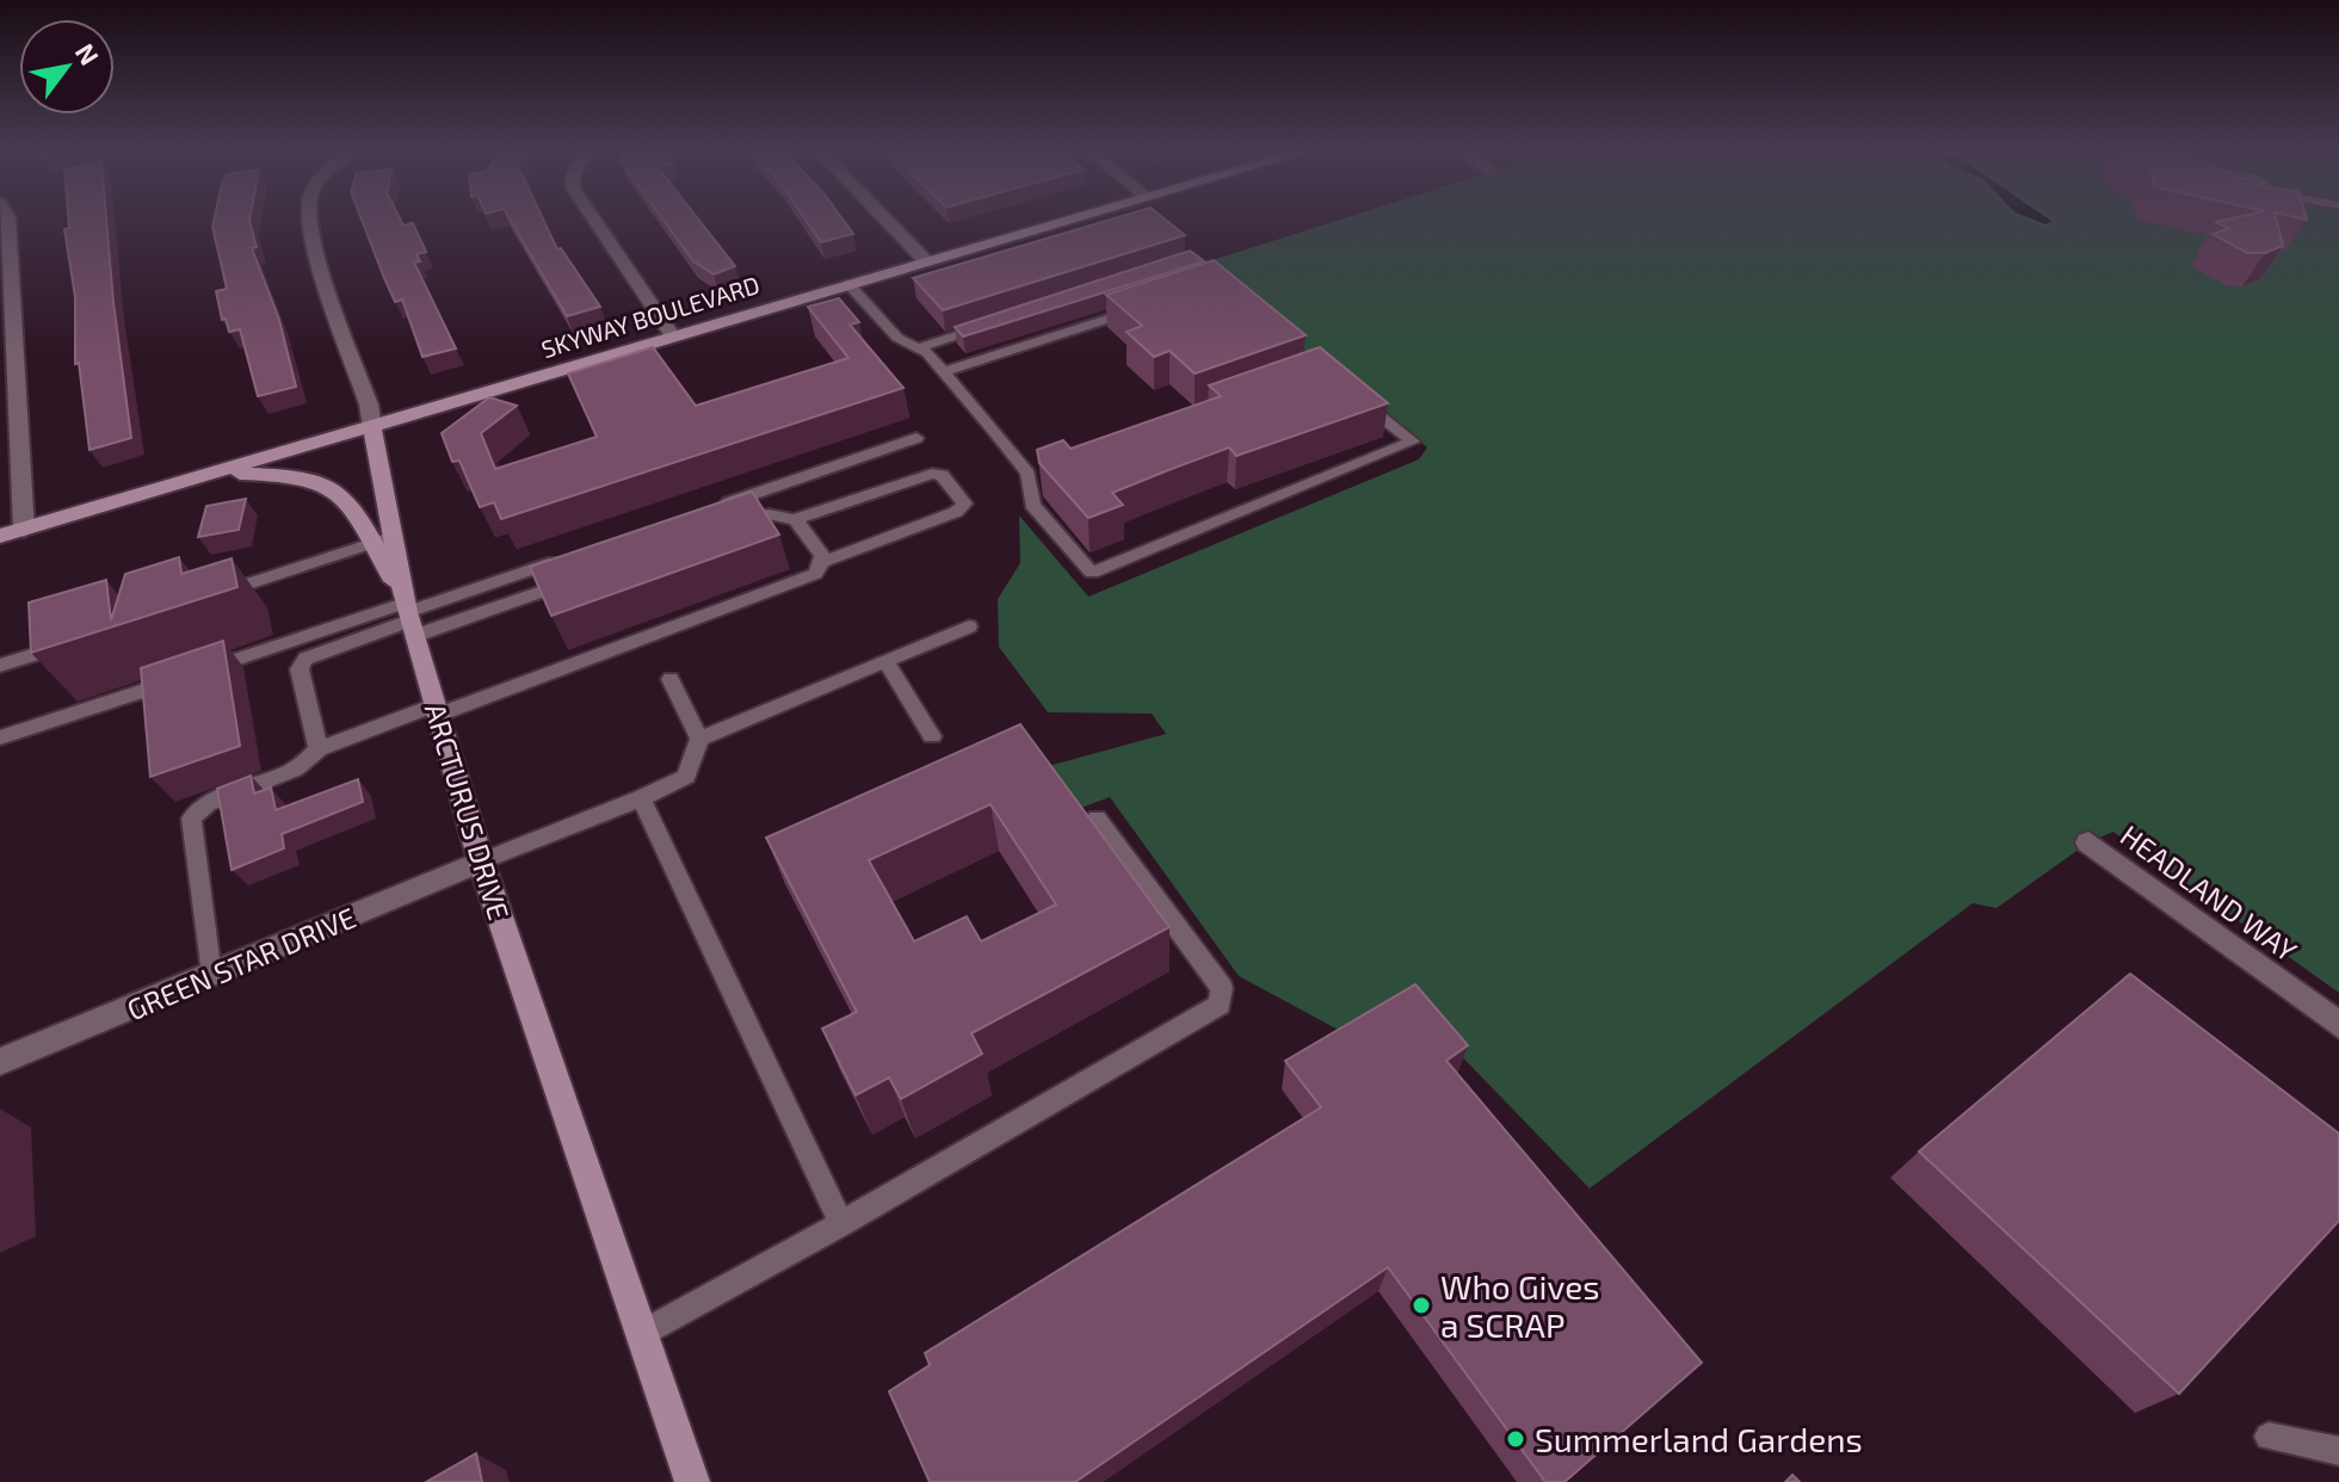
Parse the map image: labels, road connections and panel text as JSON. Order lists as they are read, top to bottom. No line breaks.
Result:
{"streets":{"street":["SKYWAY BOULEVARD","ARCTURUS DRIVE","HEADLAND WAY","GREEN STAR DRIVE"]},"crossings":[["SKYWAY BOULEVARD","ARCTURUS DRIVE"],["ARCTURUS DRIVE","GREEN STAR DRIVE"]],"places":["Who Gives a SCRAP","Summerland Gardens"],"north":"top right"}
